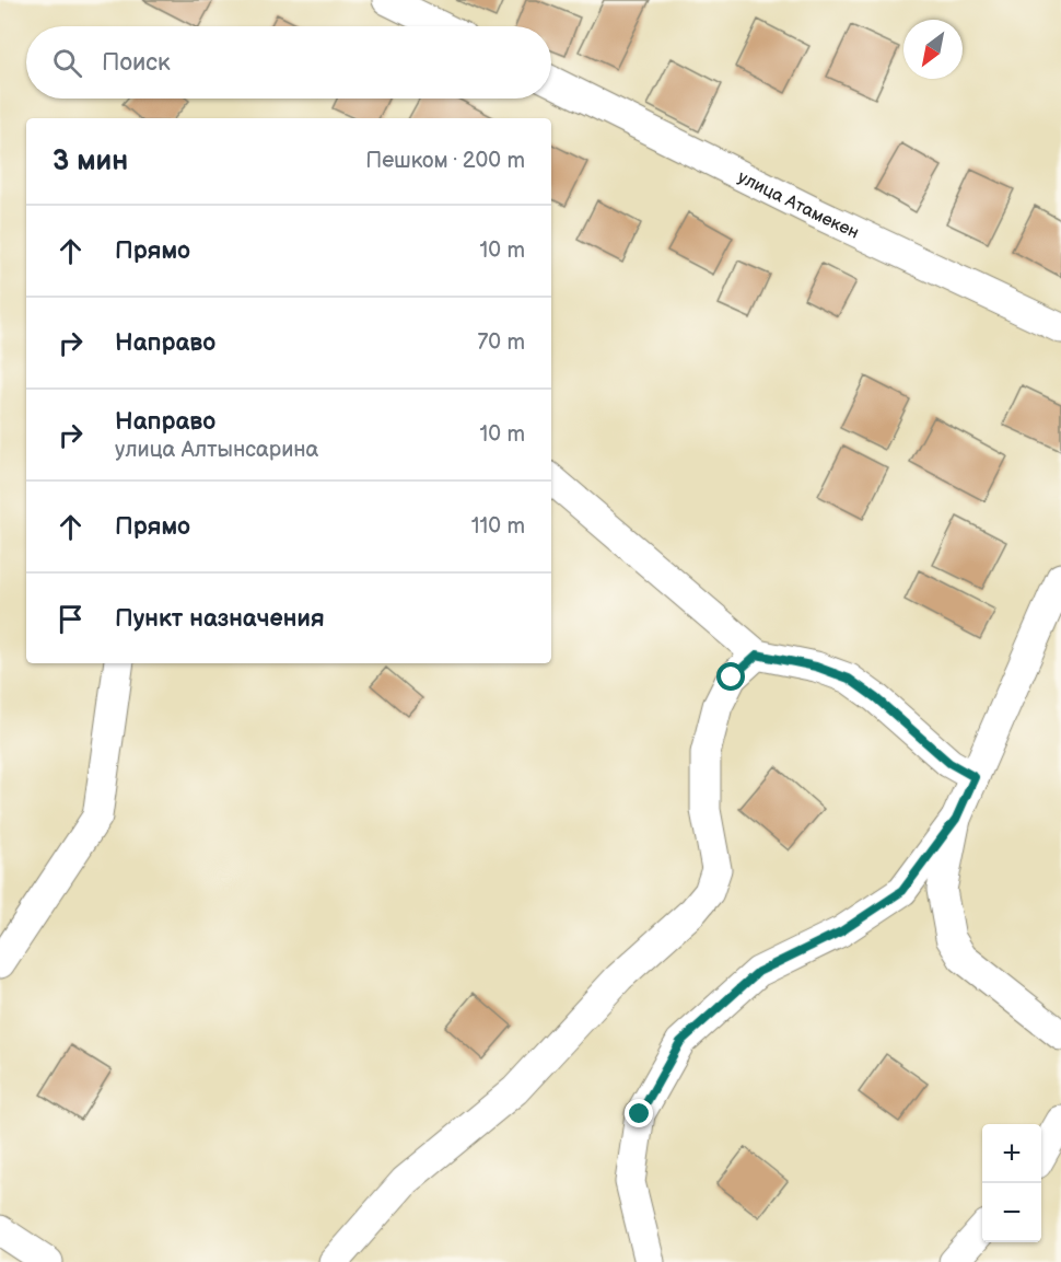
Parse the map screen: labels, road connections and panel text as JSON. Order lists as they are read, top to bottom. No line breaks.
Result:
{"streets":{"street":["улица Атамекен"]},"north":"bottom left","page":{"search":"Поиск","heading":["3 мин","Пешком · 200 m"],"list":[["Прямо","10 m"],["Направо","70 m"],["Направо","улица Алтынсарина","10 m"],["Прямо","110 m"],"Пункт назначения"],"map_buttons":["+","−"]}}
